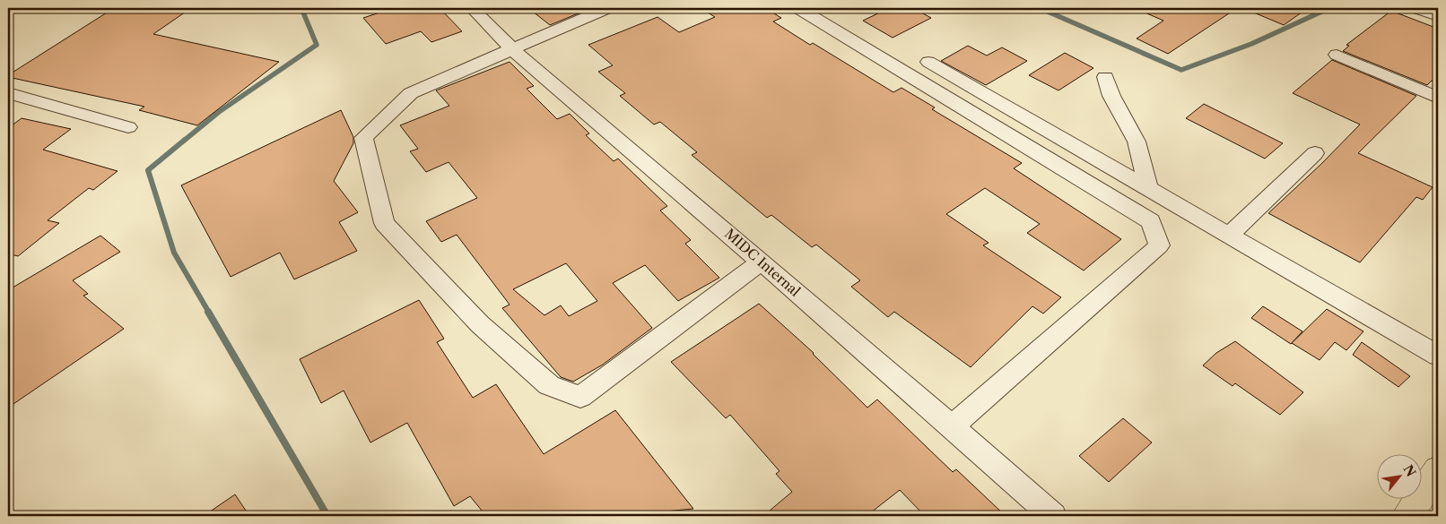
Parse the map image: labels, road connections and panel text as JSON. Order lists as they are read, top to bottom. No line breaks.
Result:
{"streets":{"street":["MIDC Internal"]},"north":"top right"}
